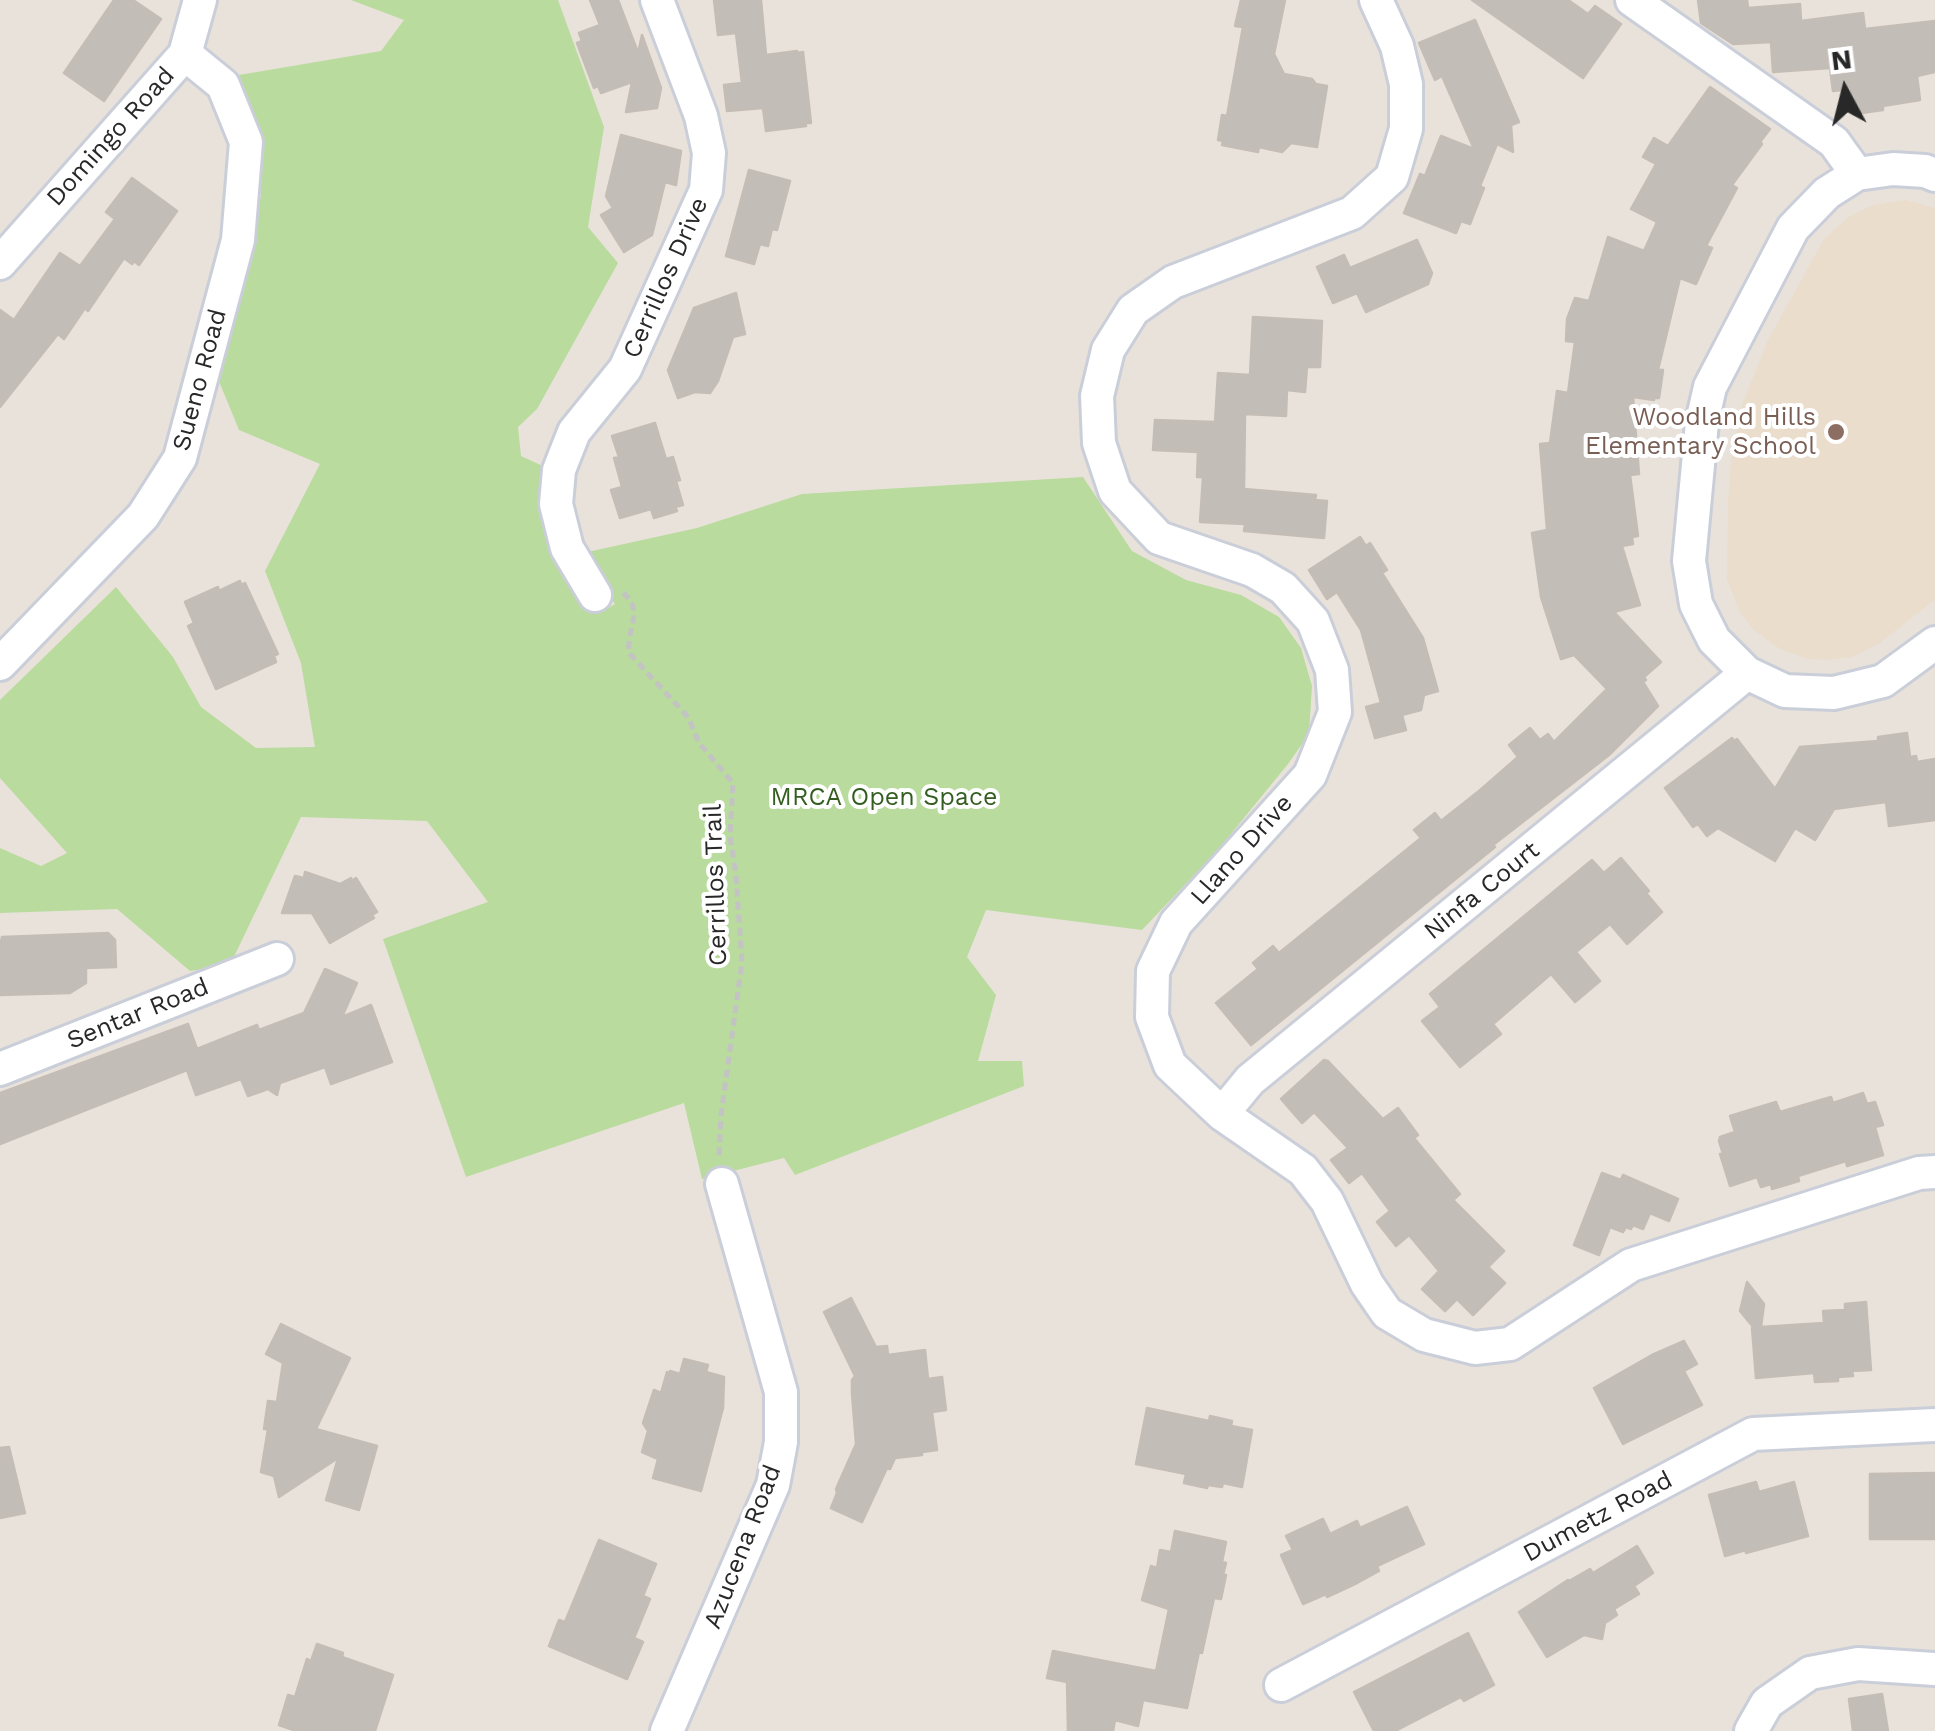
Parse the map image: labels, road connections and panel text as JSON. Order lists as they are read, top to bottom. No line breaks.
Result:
{"streets":{"street":["Domingo Road","Cerrillos Drive","Sueno Road","Llano Drive","Ninfa Court","Sentar Road","Dumetz Road","Azucena Road"],"path":["Cerrillos Trail"]},"crossings":[["Domingo Road","Sueno Road"],["Cerrillos Drive","Cerrillos Trail"],["Llano Drive","Ninfa Court"],["Cerrillos Trail","Azucena Road"]],"parks":["MRCA Open Space"],"places":["Woodland Hills Elementary School"],"north":"top"}
